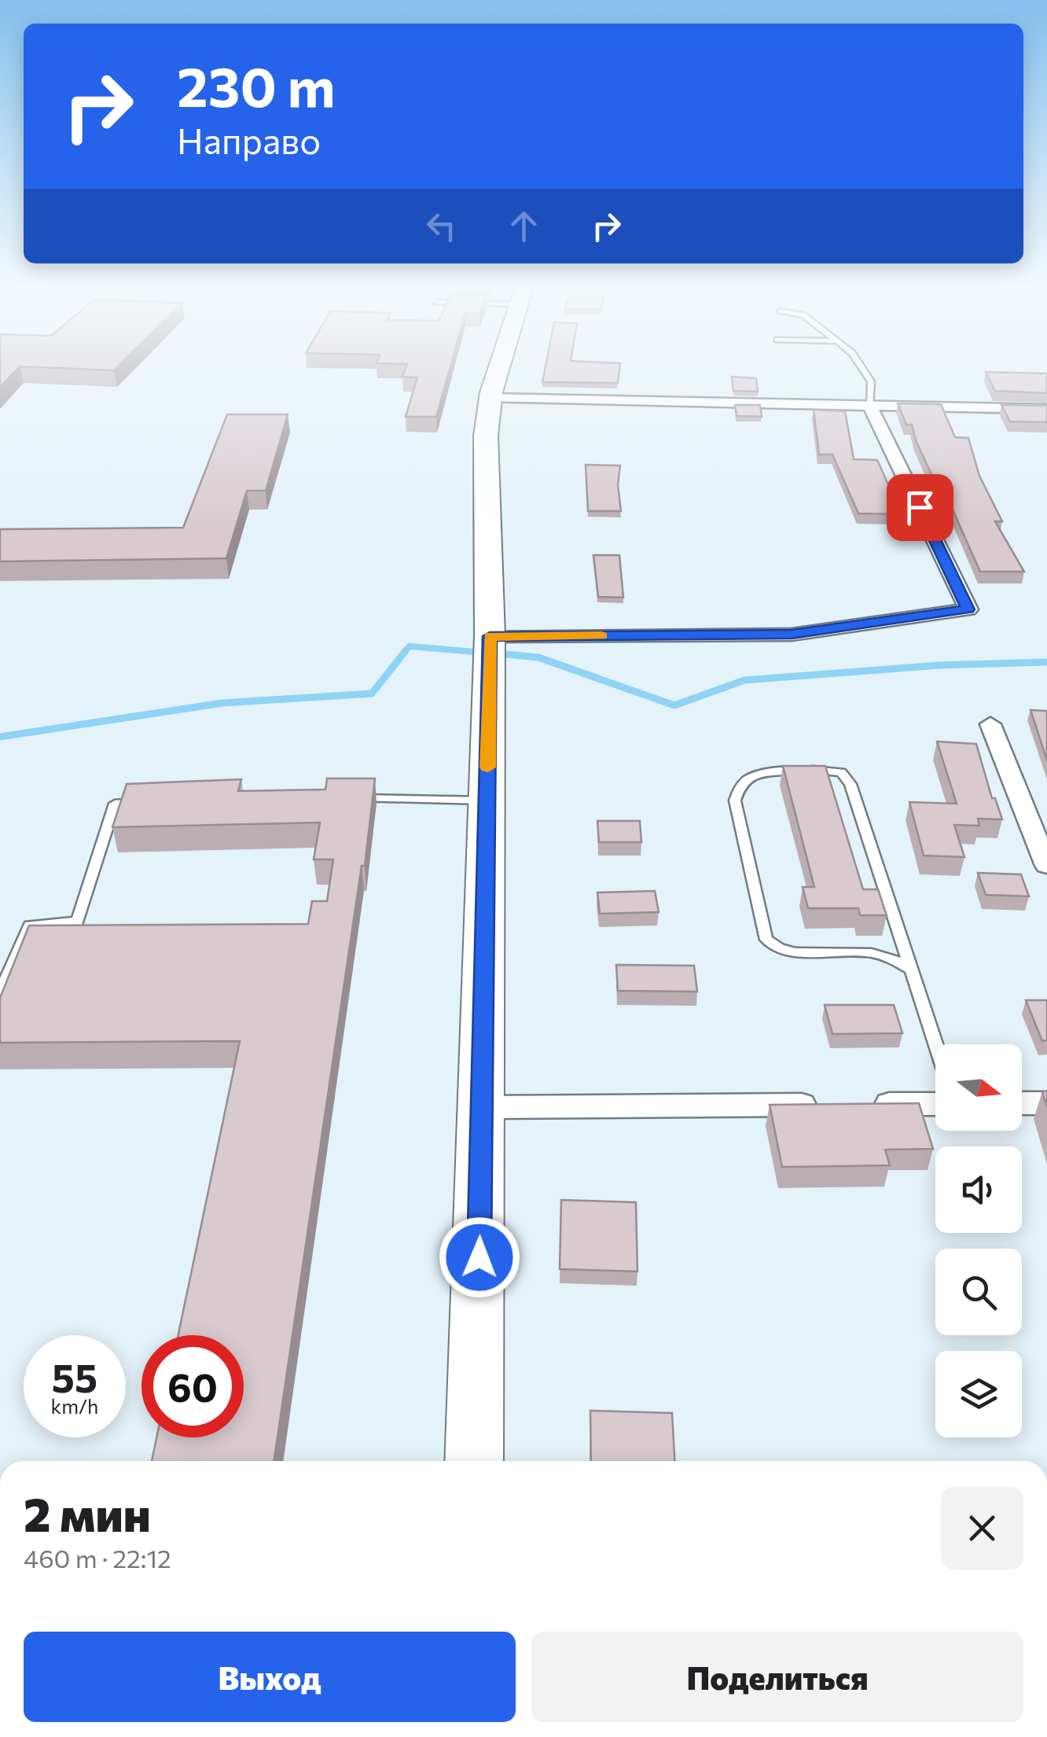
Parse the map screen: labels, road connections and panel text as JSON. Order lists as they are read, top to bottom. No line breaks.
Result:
{"north":"right","page":{"turn":["230 m","Направо"],"speed":"55 km/h","limit":"60","heading":["2 мин","460 m · 22:12"],"buttons":["Выход","Поделиться"]}}
